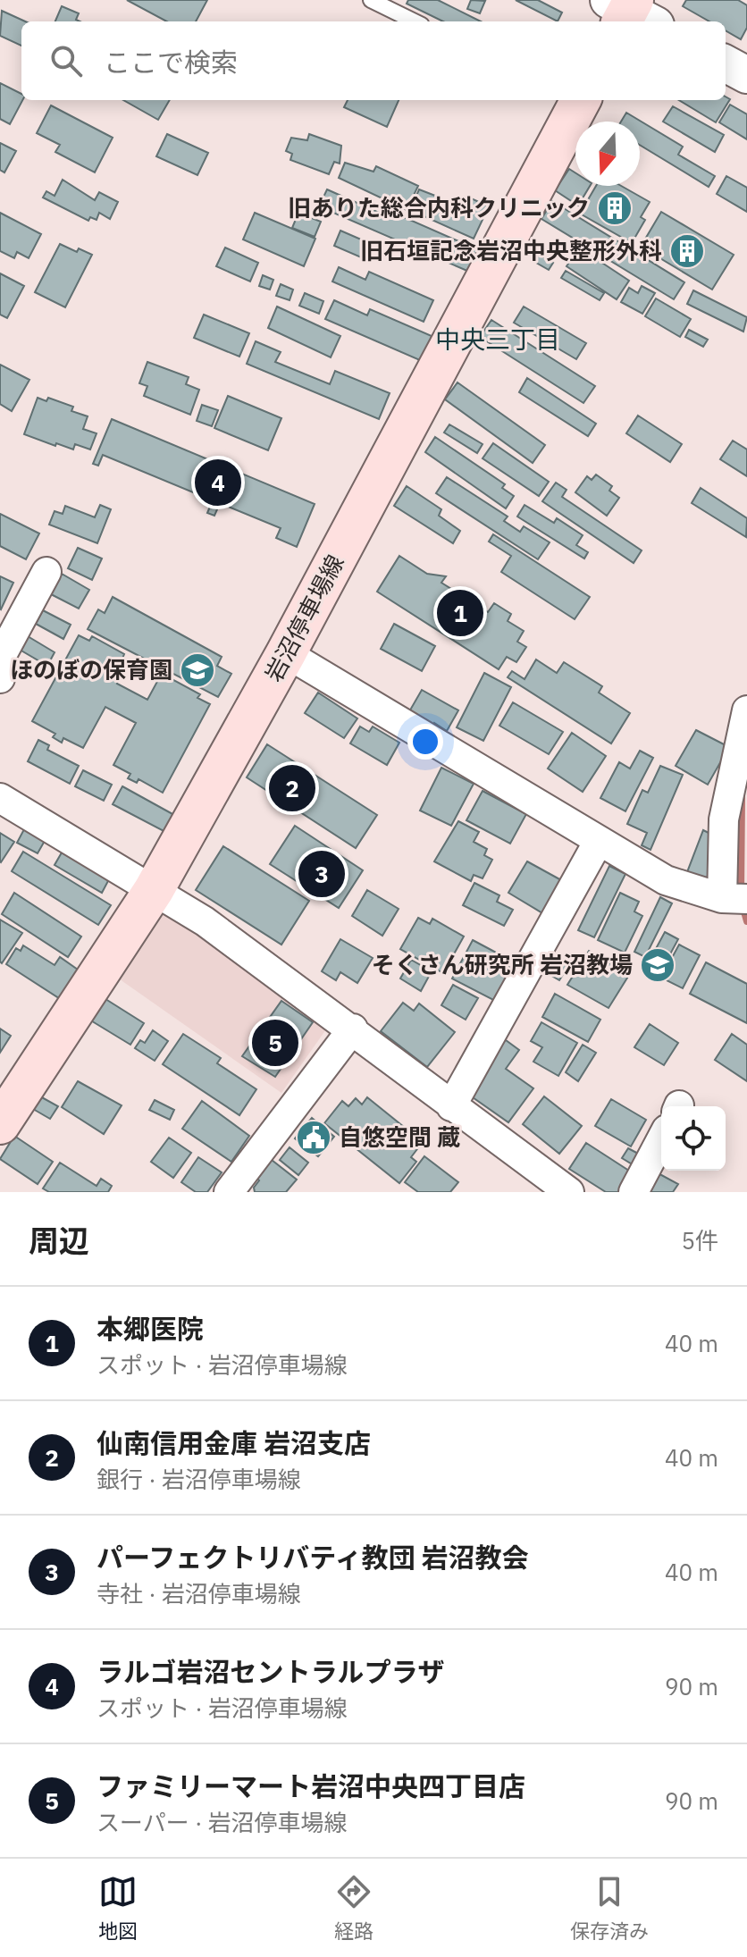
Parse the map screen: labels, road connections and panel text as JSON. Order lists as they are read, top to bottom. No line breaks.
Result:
{"streets":{"main road":["岩沼停車場線"]},"districts":["中央三丁目"],"places":{"building":["旧ありた総合内科クリニック","旧石垣記念岩沼中央整形外科"],"school or university":["ほのぼの保育園","そくさん研究所 岩沼教場"],"public building":["自悠空間 蔵"]},"north":"bottom","page":{"search":"ここで検索","pins":["4","1","2","3","5"],"heading":["周辺","5件"],"list":[{"mark":"1","name":"本郷医院","note":"スポット · 岩沼停車場線","value":"40 m"},{"mark":"2","name":"仙南信用金庫 岩沼支店","note":"銀行 · 岩沼停車場線","value":"40 m"},{"mark":"3","name":"パーフェクトリバティ教団 岩沼教会","note":"寺社 · 岩沼停車場線","value":"40 m"},{"mark":"4","name":"ラルゴ岩沼セントラルプラザ","note":"スポット · 岩沼停車場線","value":"90 m"},{"mark":"5","name":"ファミリーマート岩沼中央四丁目店","note":"スーパー · 岩沼停車場線","value":"90 m"}],"nav":["地図","経路","保存済み"]}}
